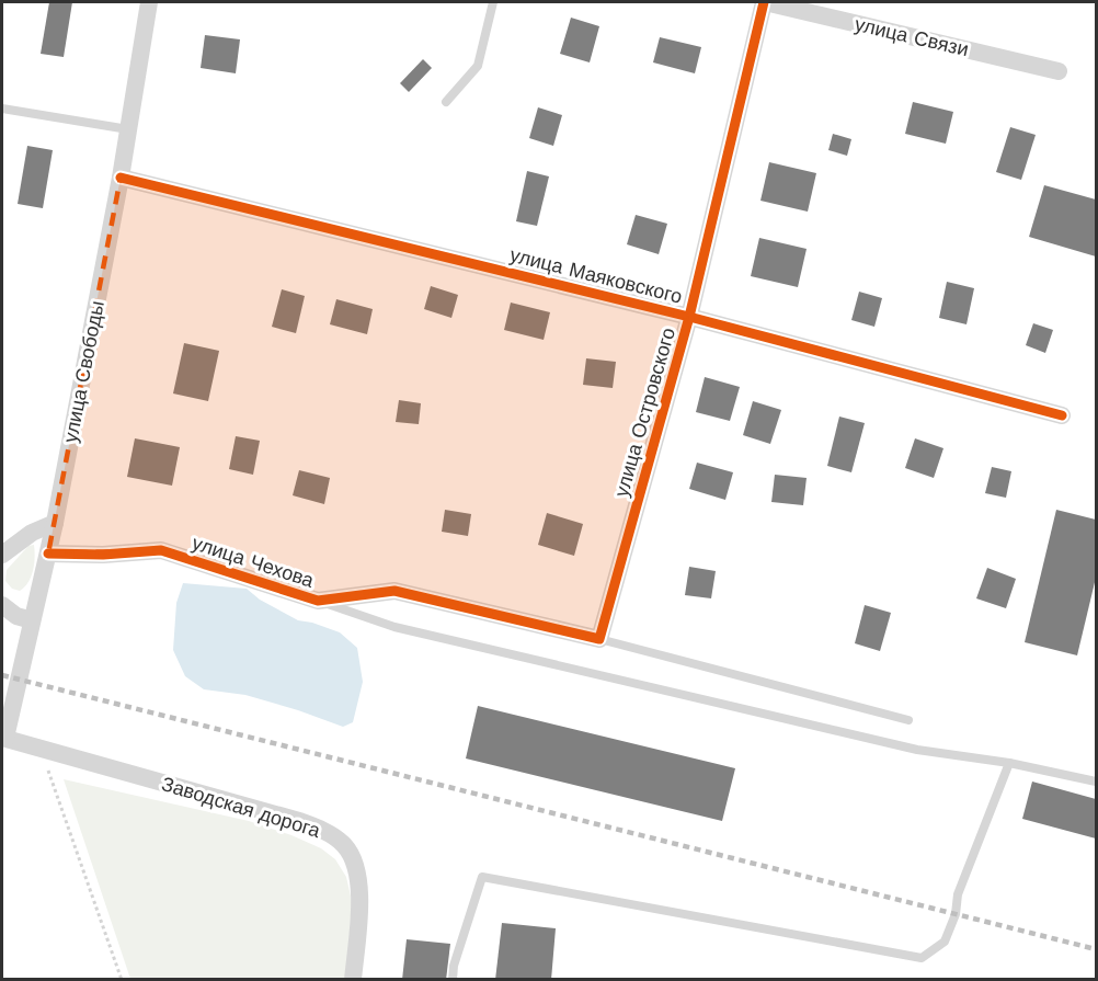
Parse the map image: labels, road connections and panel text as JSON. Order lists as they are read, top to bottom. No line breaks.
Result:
{"streets":{"street":["улица Связи","улица Маяковского","улица Свободы","улица Островского","улица Чехова","Заводская дорога"]},"crossings":[["улица Связи","улица Островского"],["улица Маяковского","улица Свободы"],["улица Маяковского","улица Островского"],["улица Свободы","улица Чехова"],["улица Свободы","Заводская дорога"],["улица Островского","улица Чехова"]]}
